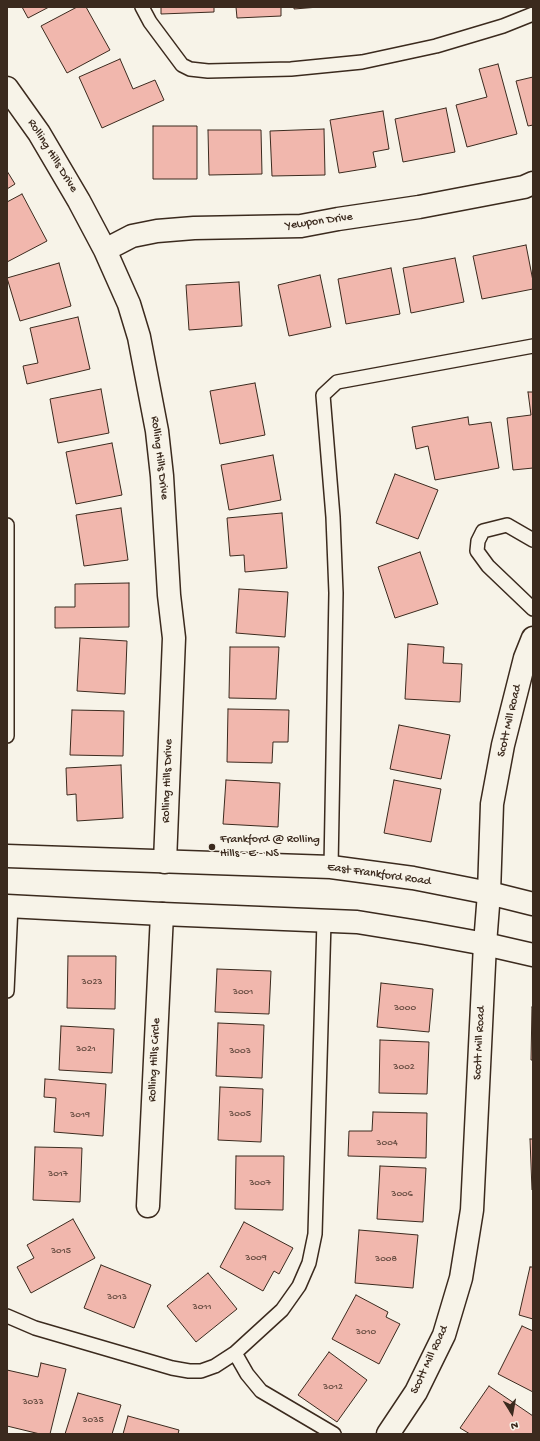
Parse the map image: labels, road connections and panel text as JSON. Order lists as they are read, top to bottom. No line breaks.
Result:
{"streets":{"street":["Rolling Hills Drive","Yewpon Drive","Scott Mill Road","East Frankford Road","Rolling Hills Circle"]},"crossings":[["Rolling Hills Drive","Yewpon Drive"],["Rolling Hills Drive","East Frankford Road"],["Scott Mill Road","East Frankford Road"]],"places":["Frankford @ Rolling Hills - E - NS"],"house_numbers":["3023","3001","3000","3021","3003","3002","3005","3019","3004","3017","3007","3006","3015","3009","3008","3013","3011","3010","3012","3033","3035"],"north":"bottom"}
